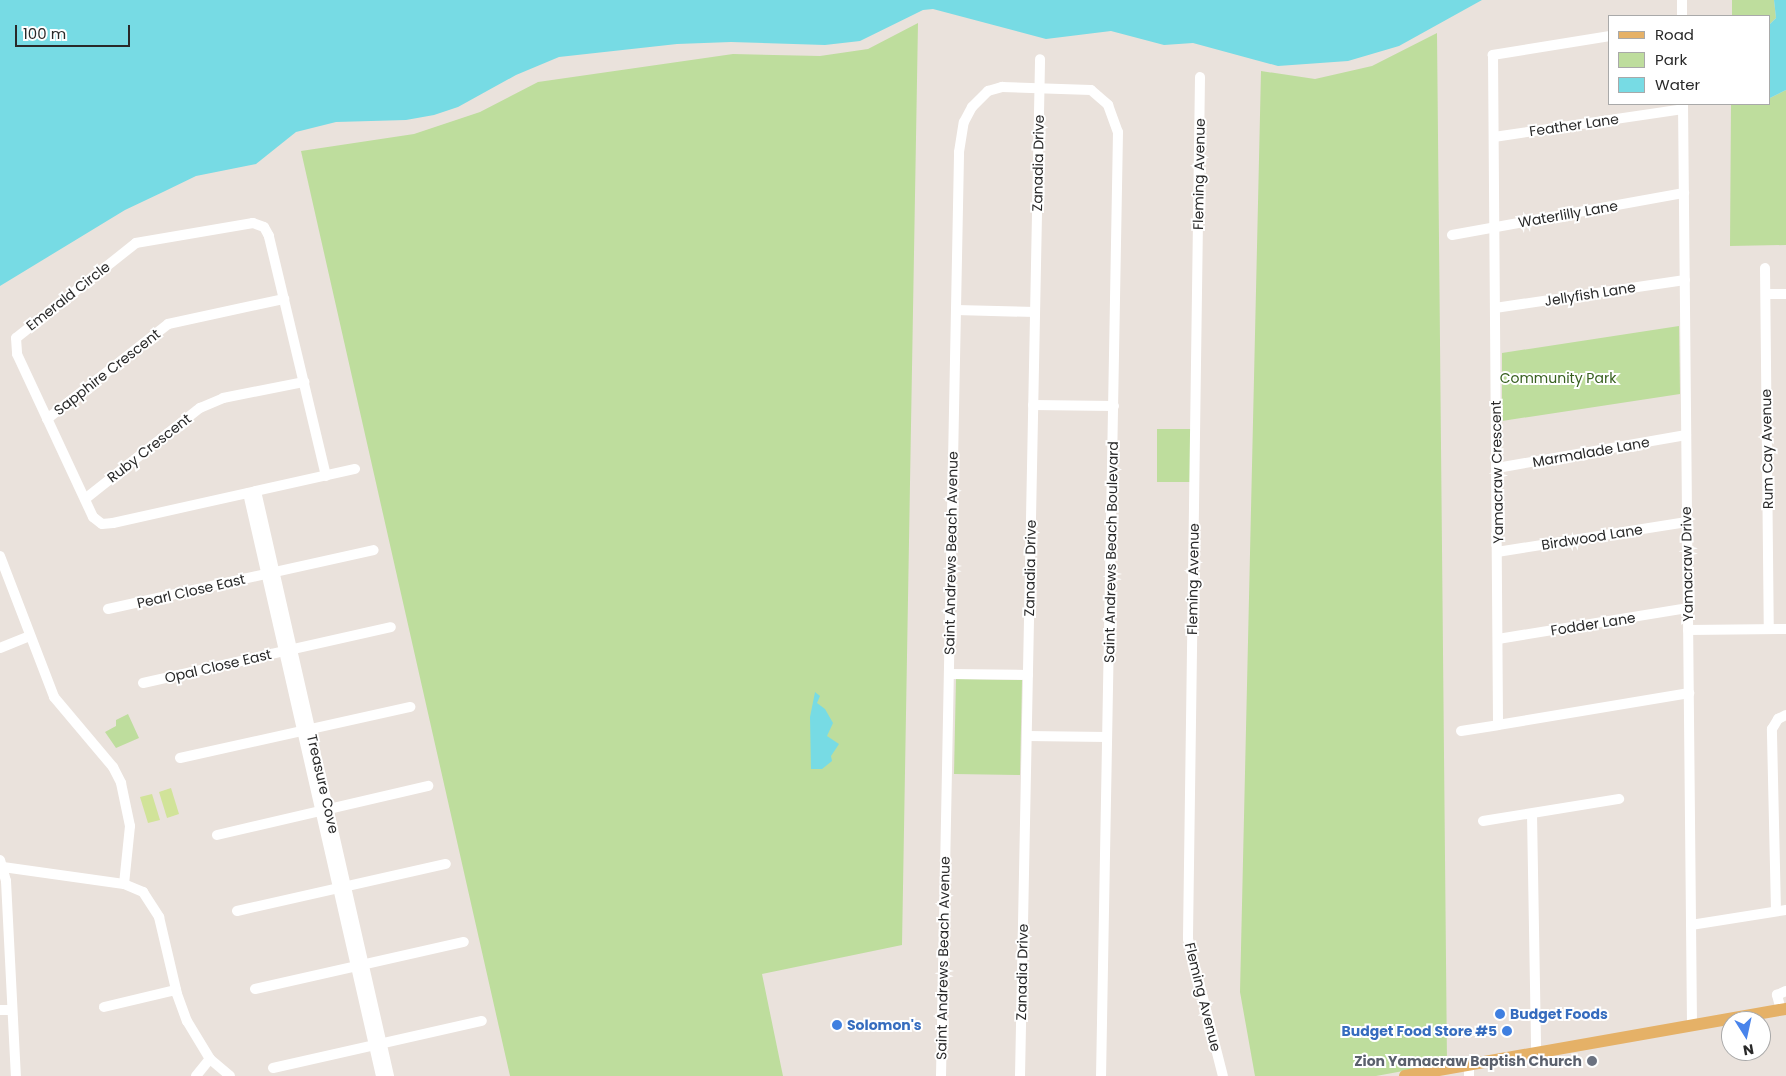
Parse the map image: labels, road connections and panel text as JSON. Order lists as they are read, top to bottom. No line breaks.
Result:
{"streets":{"street":["Feather Lane","Zanadia Drive","Fleming Avenue","Waterlilly Lane","Jellyfish Lane","Emerald Circle","Sapphire Crescent","Ruby Crescent","Rum Cay Avenue","Marmalade Lane","Yamacraw Crescent","Birdwood Lane","Saint Andrews Beach Boulevard","Saint Andrews Beach Avenue","Yamacraw Drive","Pearl Close East","Fodder Lane","Opal Close East","Treasure Cove"]},"crossings":[["Feather Lane","Yamacraw Crescent"],["Feather Lane","Yamacraw Drive"],["Zanadia Drive","Saint Andrews Beach Boulevard"],["Zanadia Drive","Saint Andrews Beach Avenue"],["Waterlilly Lane","Yamacraw Crescent"],["Waterlilly Lane","Yamacraw Drive"],["Jellyfish Lane","Yamacraw Crescent"],["Jellyfish Lane","Yamacraw Drive"],["Emerald Circle","Sapphire Crescent"],["Emerald Circle","Ruby Crescent"],["Emerald Circle","Treasure Cove"],["Marmalade Lane","Yamacraw Crescent"],["Marmalade Lane","Yamacraw Drive"],["Yamacraw Crescent","Birdwood Lane"],["Yamacraw Crescent","Fodder Lane"],["Birdwood Lane","Yamacraw Drive"],["Saint Andrews Beach Boulevard","Saint Andrews Beach Avenue"],["Yamacraw Drive","Fodder Lane"],["Pearl Close East","Treasure Cove"],["Opal Close East","Treasure Cove"]],"parks":["Community Park"],"places":["Budget Foods","Solomon's","Budget Food Store #5","Zion Yamacraw Baptish Church"],"legend":["Road","Park","Water"],"scale_bar":"100 m","north":"bottom"}
